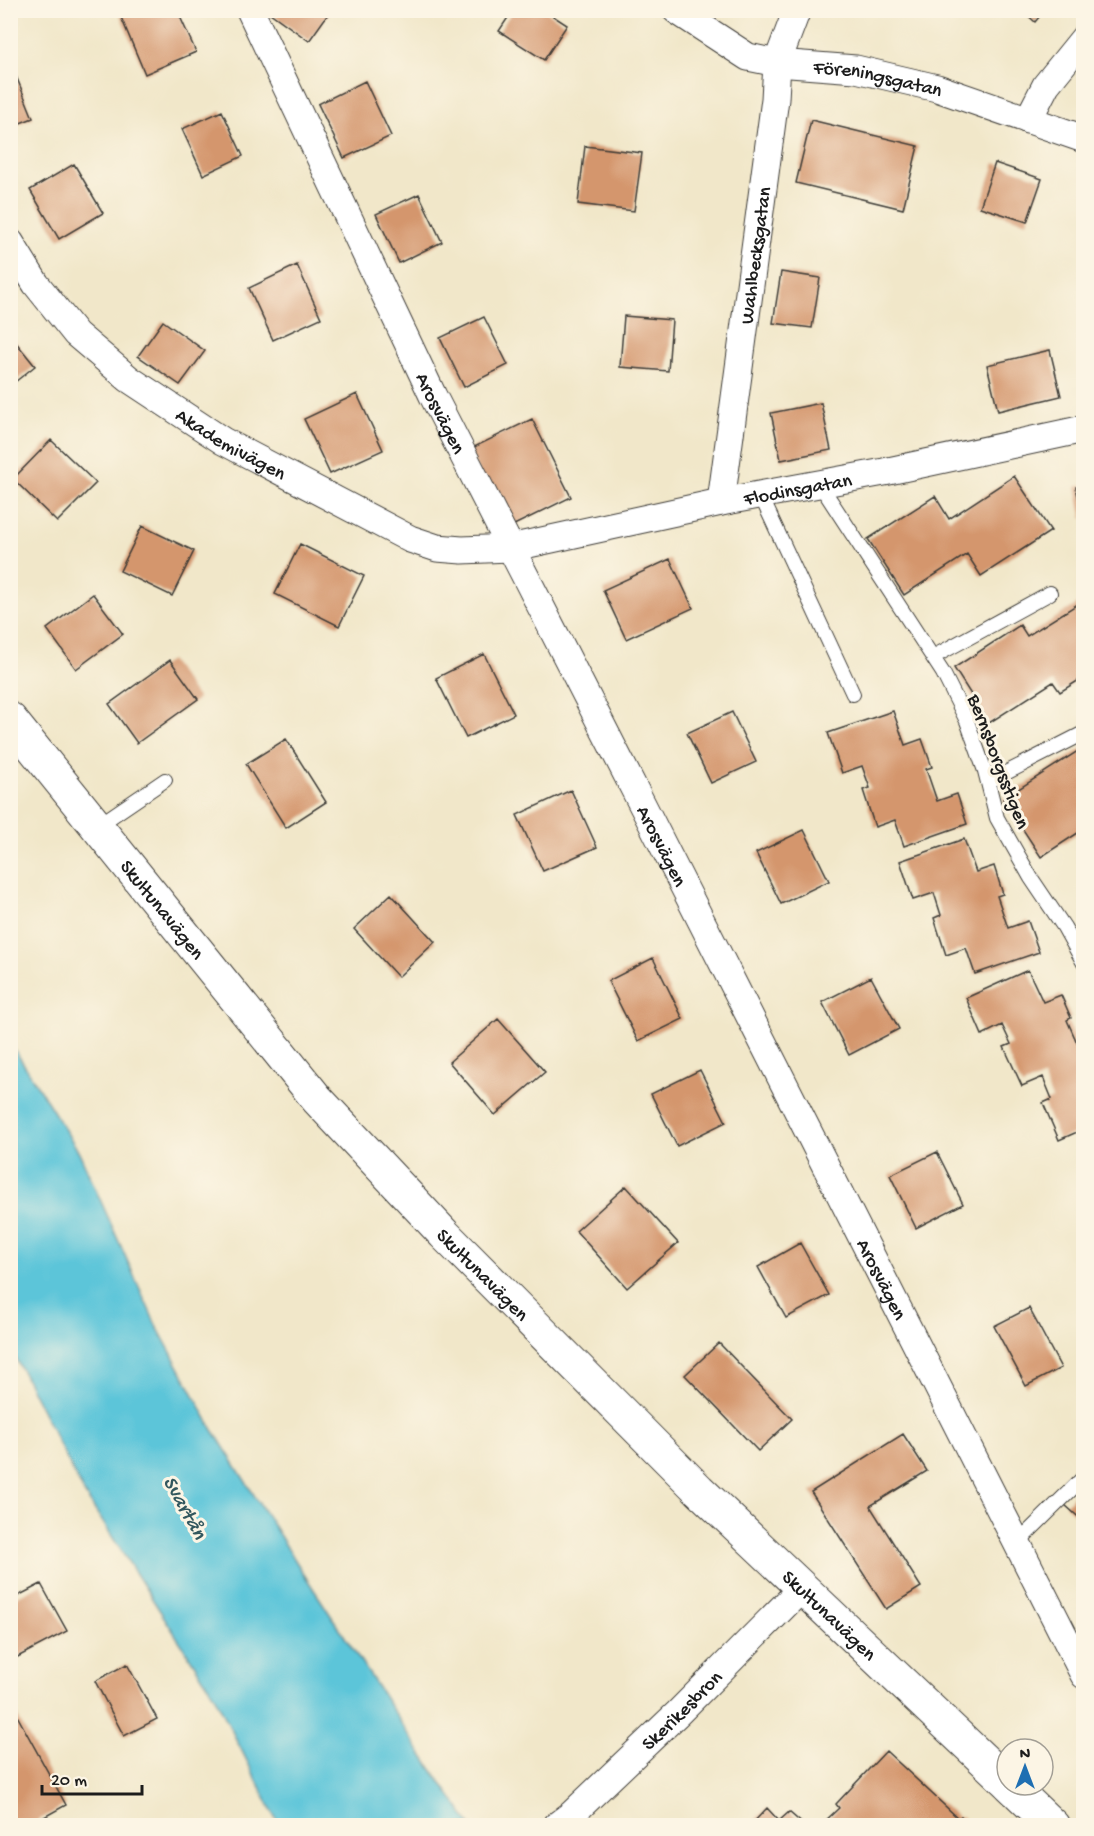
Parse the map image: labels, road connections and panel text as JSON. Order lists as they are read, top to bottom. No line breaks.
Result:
{"streets":{"street":["Föreningsgatan","Wahlbecksgatan","Arosvägen","Akademivägen","Flodinsgatan","Skultunavägen","Skerikesbron"],"lane":["Bernsborgsstigen"]},"crossings":[["Föreningsgatan","Wahlbecksgatan"],["Wahlbecksgatan","Flodinsgatan"],["Arosvägen","Akademivägen"],["Arosvägen","Flodinsgatan"],["Akademivägen","Flodinsgatan"],["Flodinsgatan","Bernsborgsstigen"],["Skultunavägen","Skerikesbron"]],"water":["Svartån"],"scale_bar":"20 m","north":"top"}
